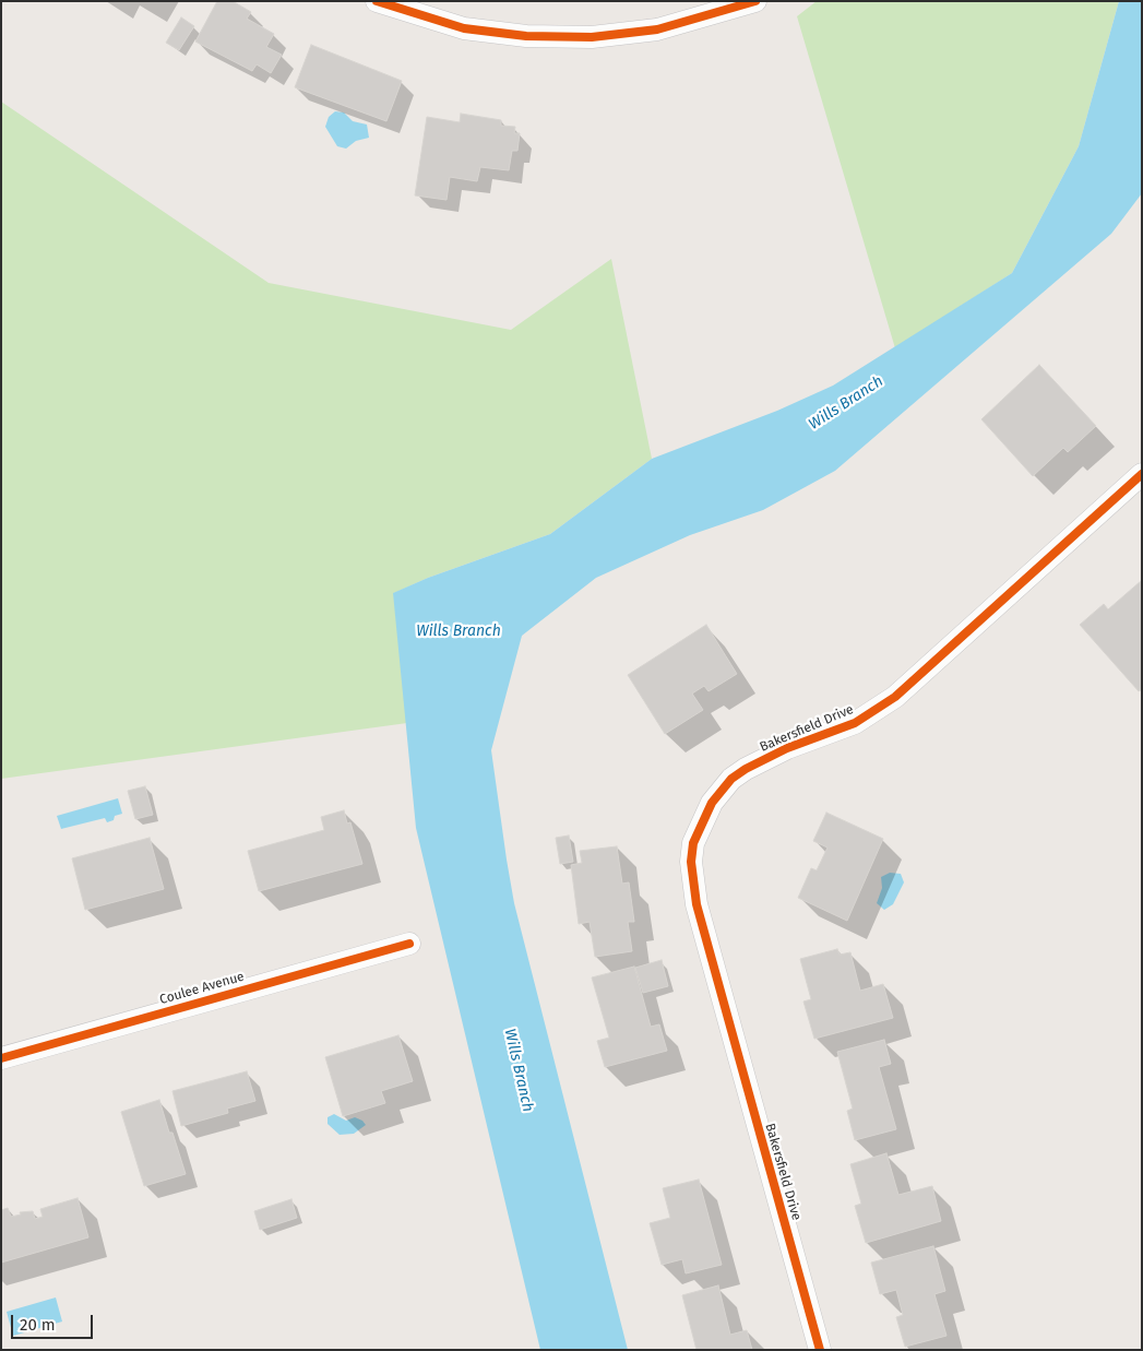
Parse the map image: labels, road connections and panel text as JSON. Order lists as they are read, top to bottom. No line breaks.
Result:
{"streets":{"street":["Bakersfield Drive","Coulee Avenue"]},"water":["Wills Branch"],"scale_bar":"20 m"}
